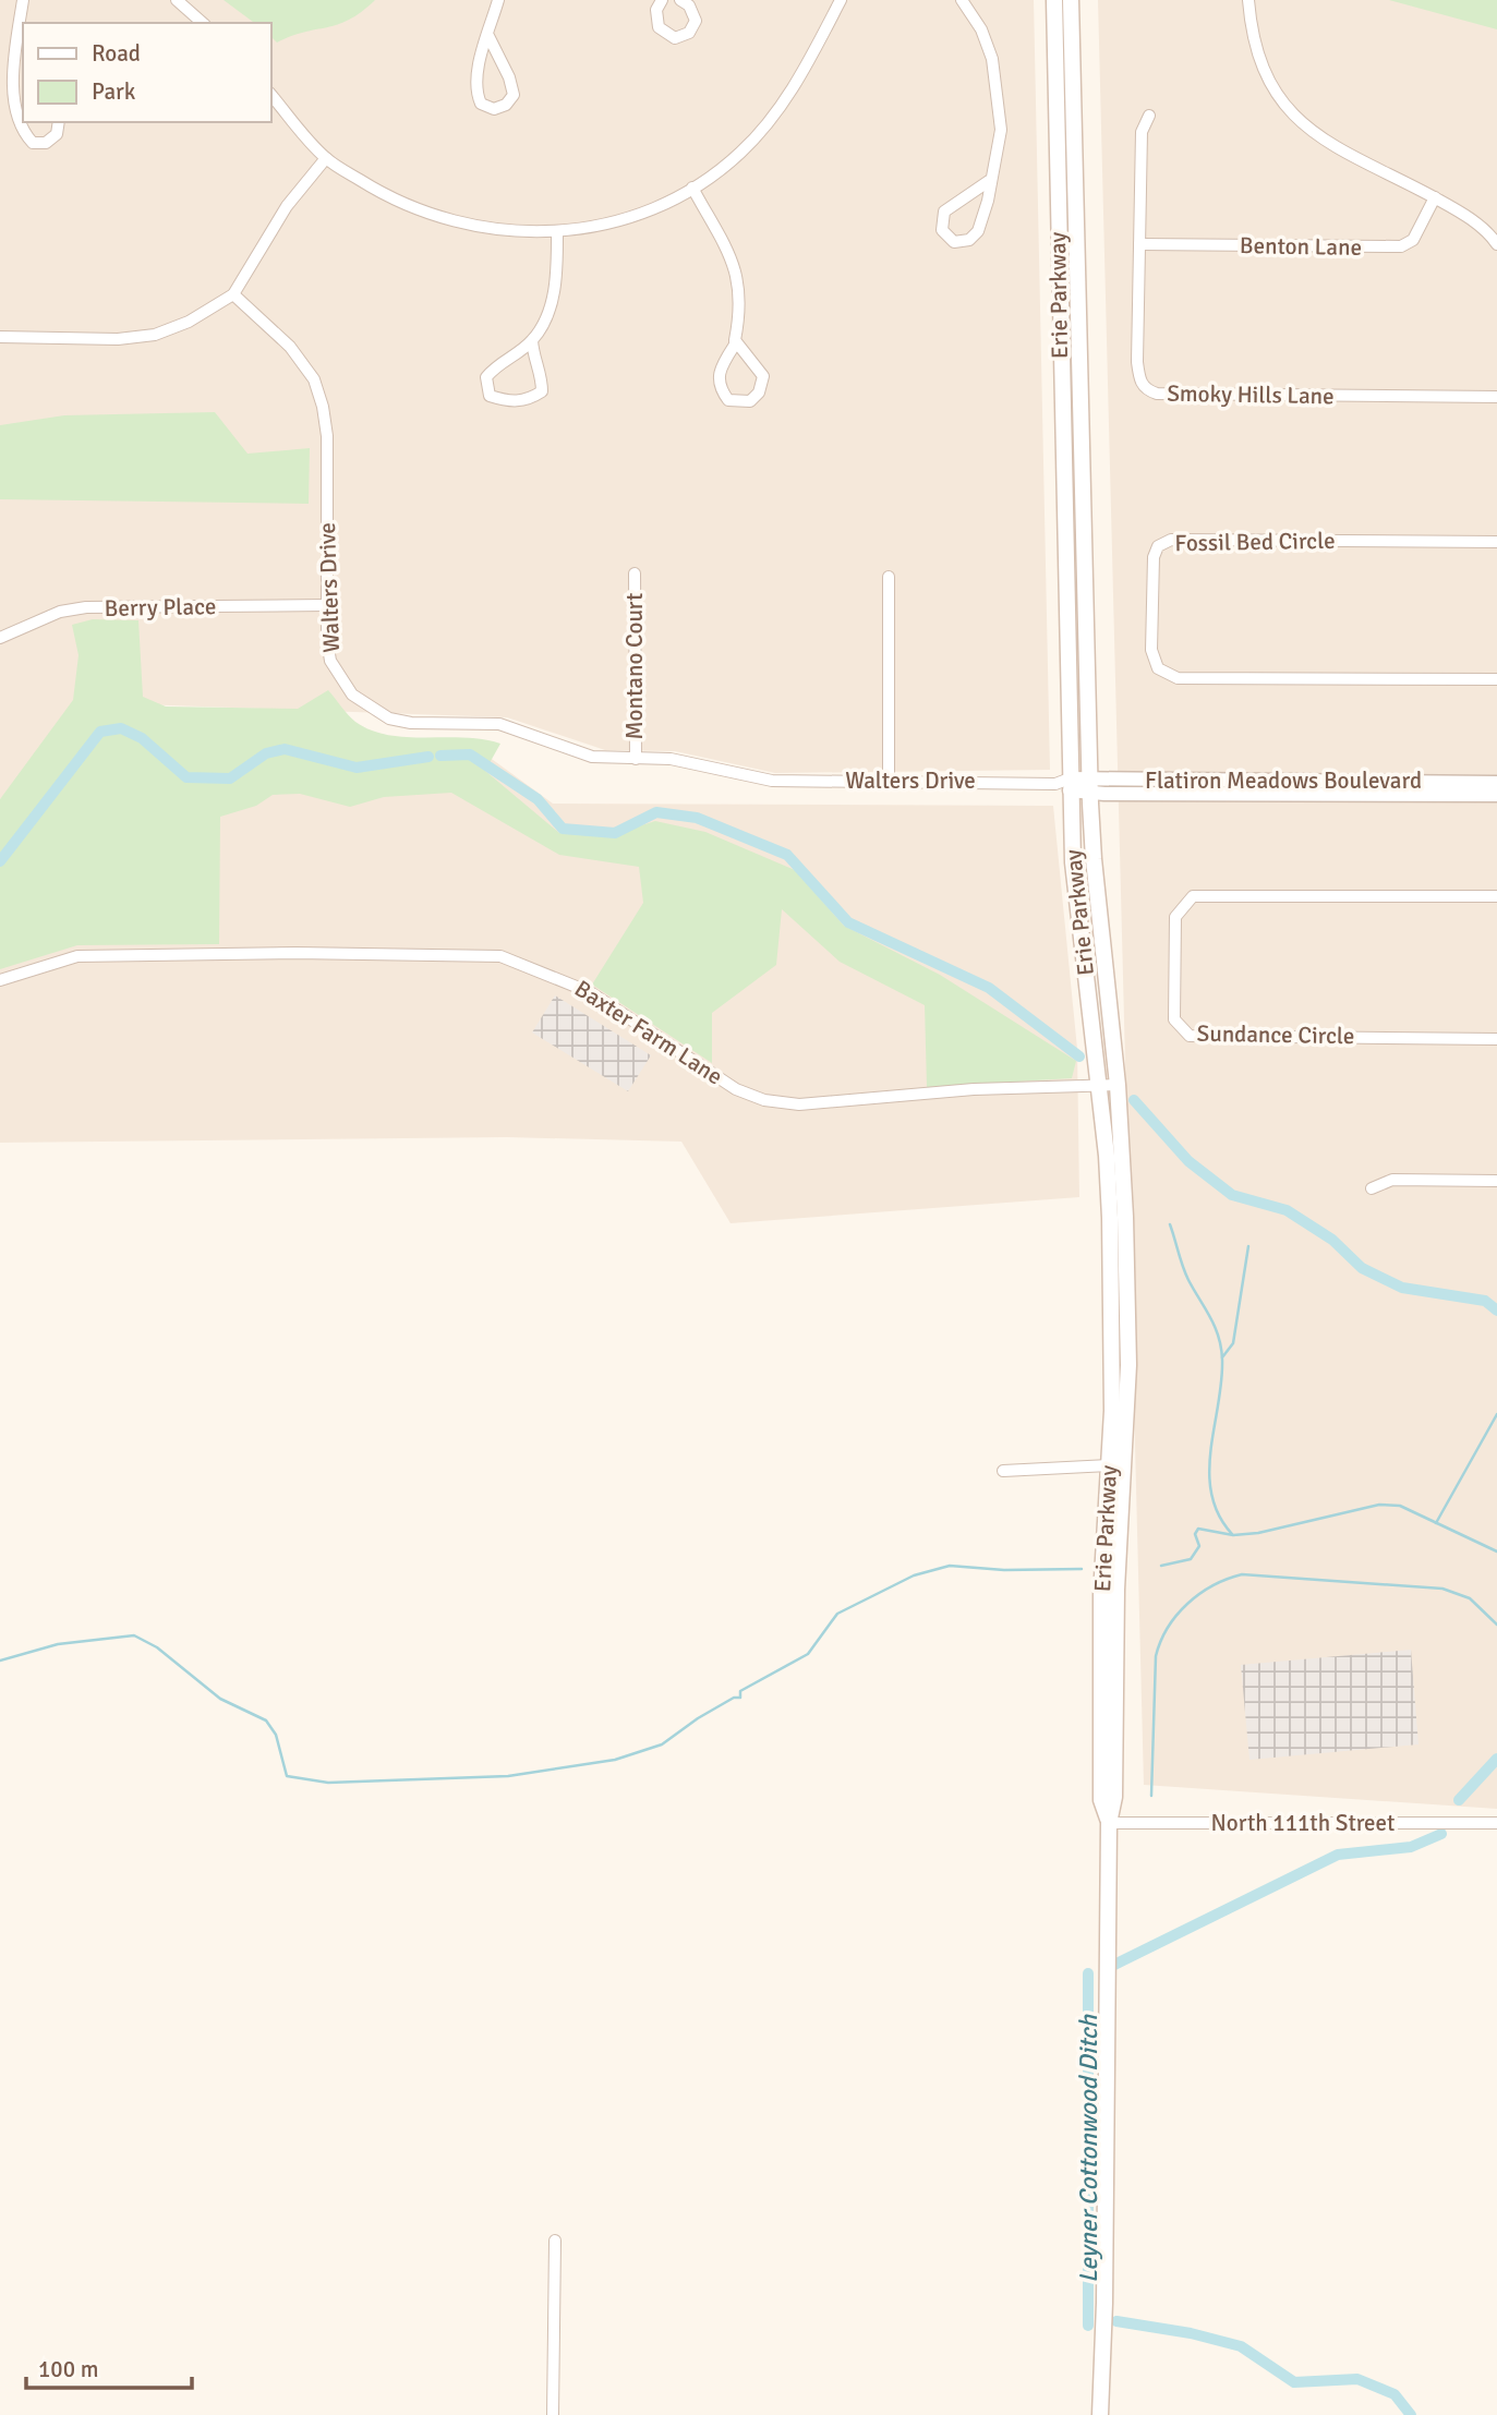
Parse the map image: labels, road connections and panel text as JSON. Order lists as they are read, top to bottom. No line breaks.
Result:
{"streets":{"main road":["Erie Parkway"],"street":["Benton Lane","Smoky Hills Lane","Fossil Bed Circle","Walters Drive","Berry Place","Montano Court","Flatiron Meadows Boulevard","Baxter Farm Lane","Sundance Circle","North 111th Street"]},"crossings":[["Benton Lane","Smoky Hills Lane"],["Erie Parkway","Walters Drive"],["Erie Parkway","Flatiron Meadows Boulevard"],["Erie Parkway","Baxter Farm Lane"],["Erie Parkway","North 111th Street"],["Walters Drive","Berry Place"],["Walters Drive","Montano Court"],["Walters Drive","Flatiron Meadows Boulevard"]],"water":["Leyner Cottonwood Ditch"],"legend":["Road","Park"],"scale_bar":"100 m"}
